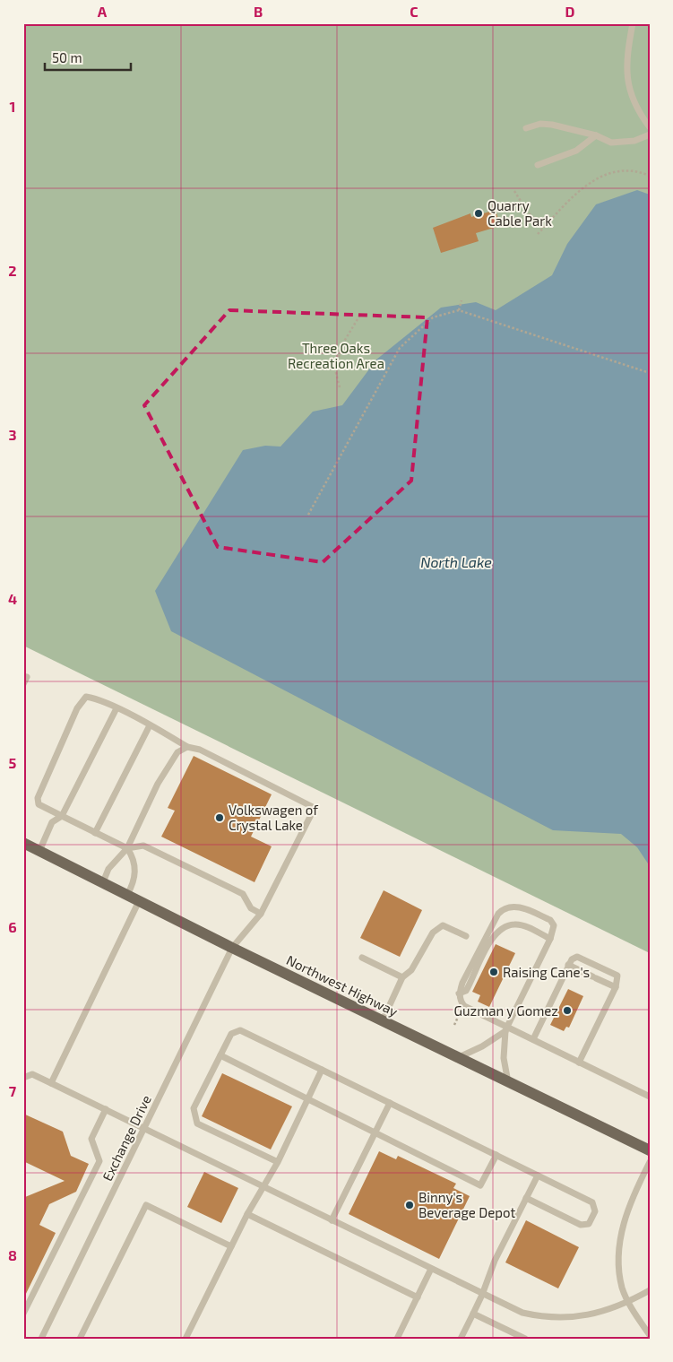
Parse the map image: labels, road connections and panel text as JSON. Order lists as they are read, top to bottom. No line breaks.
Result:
{"streets":{"main road":["Northwest Highway"],"lane":["Exchange Drive"]},"crossings":[["Northwest Highway","Exchange Drive"]],"water":["North Lake"],"parks":["Three Oaks Recreation Area"],"places":["Quarry Cable Park","Volkswagen of Crystal Lake","Raising Cane's","Guzman y Gomez","Binny's Beverage Depot"],"scale_bar":"50 m","grid":{"columns":["A","B","C","D"],"rows":["1","2","3","4","5","6","7","8"]}}
